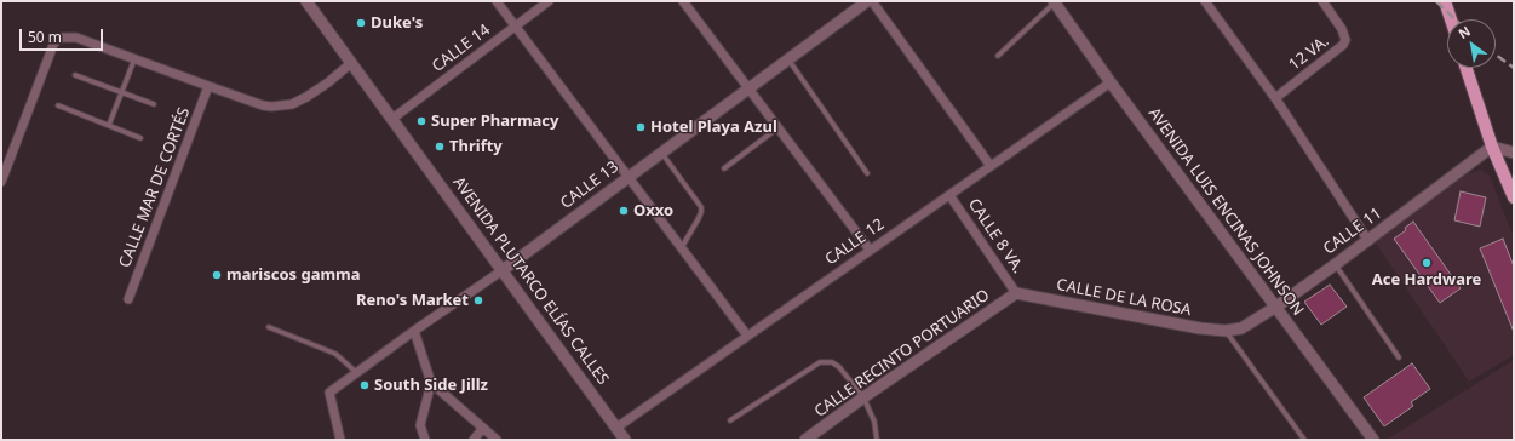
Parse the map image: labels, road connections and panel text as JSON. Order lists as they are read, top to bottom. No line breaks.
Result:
{"streets":{"street":["CALLE 14","12 VA.","CALLE 13","CALLE MAR DE CORTÉS","AVENIDA LUIS ENCINAS JOHNSON","CALLE 11","CALLE 8 VA.","CALLE 12","AVENIDA PLUTARCO ELÍAS CALLES","CALLE DE LA ROSA","CALLE RECINTO PORTUARIO"]},"crossings":[["CALLE 14","AVENIDA PLUTARCO ELÍAS CALLES"],["CALLE 13","AVENIDA PLUTARCO ELÍAS CALLES"],["AVENIDA LUIS ENCINAS JOHNSON","CALLE 11"],["AVENIDA LUIS ENCINAS JOHNSON","CALLE 12"],["CALLE 11","CALLE DE LA ROSA"],["CALLE 8 VA.","CALLE 12"],["CALLE 8 VA.","CALLE DE LA ROSA"],["CALLE 8 VA.","CALLE RECINTO PORTUARIO"],["CALLE 12","AVENIDA PLUTARCO ELÍAS CALLES"],["CALLE DE LA ROSA","CALLE RECINTO PORTUARIO"]],"places":["Duke's","Super Pharmacy","Hotel Playa Azul","Thrifty","Oxxo","Ace Hardware","mariscos gamma","Reno's Market","South Side Jillz"],"scale_bar":"50 m","north":"top left"}
